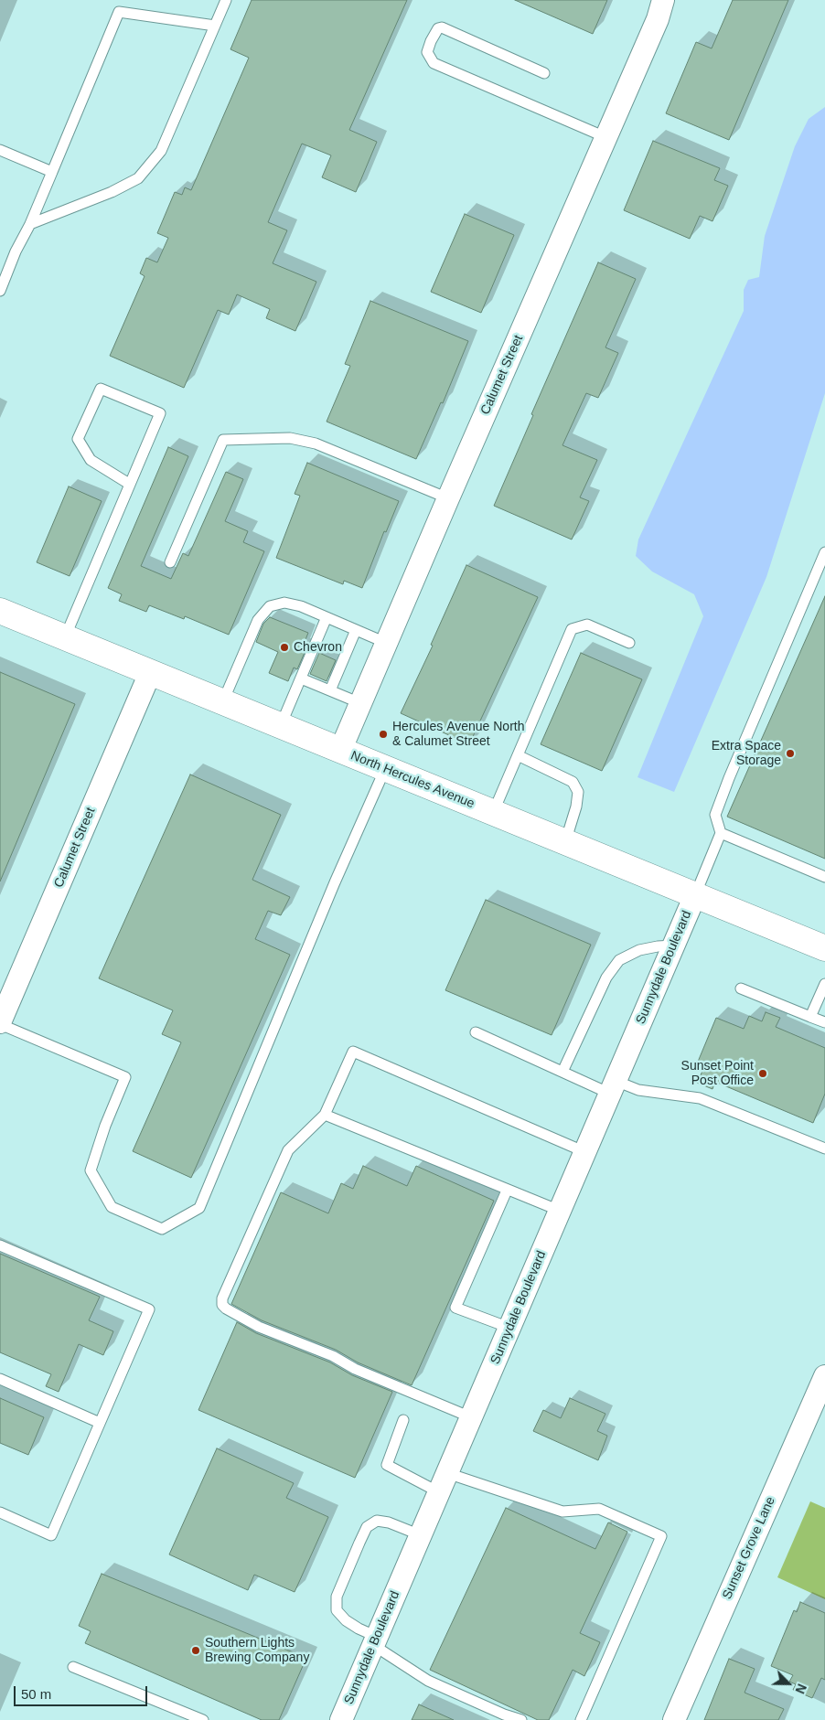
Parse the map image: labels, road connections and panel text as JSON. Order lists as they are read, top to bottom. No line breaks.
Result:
{"streets":{"street":["Calumet Street","North Hercules Avenue","Sunnydale Boulevard","Sunset Grove Lane"]},"crossings":[["Calumet Street","North Hercules Avenue"],["North Hercules Avenue","Sunnydale Boulevard"]],"places":["Chevron","Hercules Avenue North & Calumet Street","Extra Space Storage","Sunset Point Post Office","Southern Lights Brewing Company"],"scale_bar":"50 m","north":"bottom right"}
